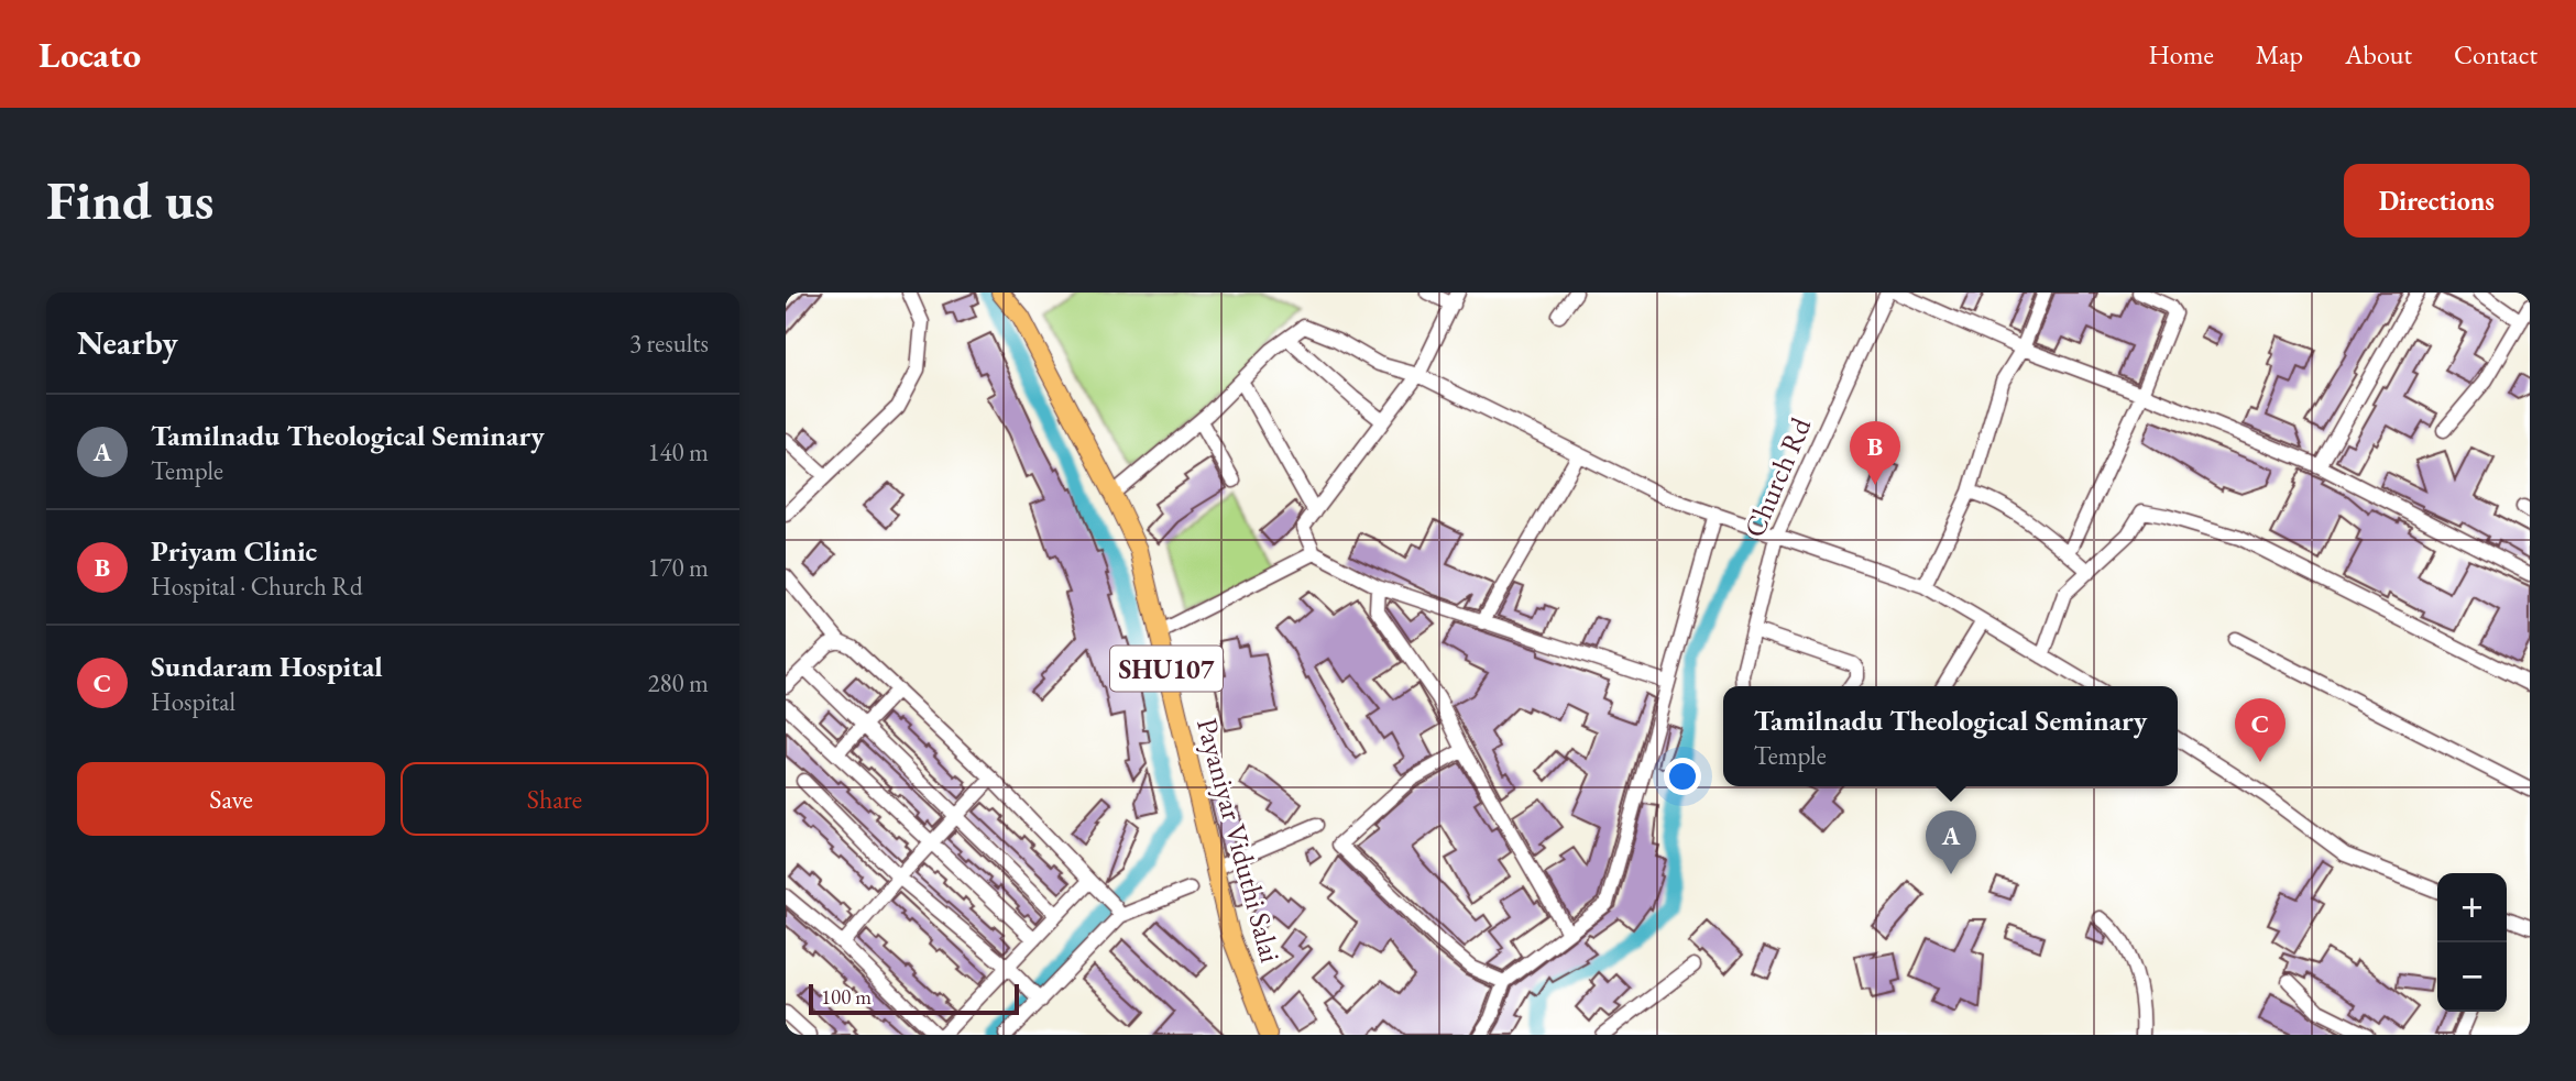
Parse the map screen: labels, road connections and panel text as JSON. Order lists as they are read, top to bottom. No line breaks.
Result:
{"streets":{"main road":["SHU107","Payaniyar Viduthi Salai"],"street":["Church Rd"]},"scale_bar":"100 m","page":{"header":"Locato","nav":["Home","Map","About","Contact"],"buttons":["Directions",["Save","Share"]],"title":"Find us","heading":["Nearby","3 results"],"list":[{"mark":"A","name":"Tamilnadu Theological Seminary","note":"Temple","value":"140 m"},{"mark":"B","name":"Priyam Clinic","note":"Hospital · Church Rd","value":"170 m"},{"mark":"C","name":"Sundaram Hospital","note":"Hospital","value":"280 m"}],"pins":["B","C","A"],"popup":["Tamilnadu Theological Seminary","Temple"],"map_buttons":["+","−"],"scale":"100 m"}}
